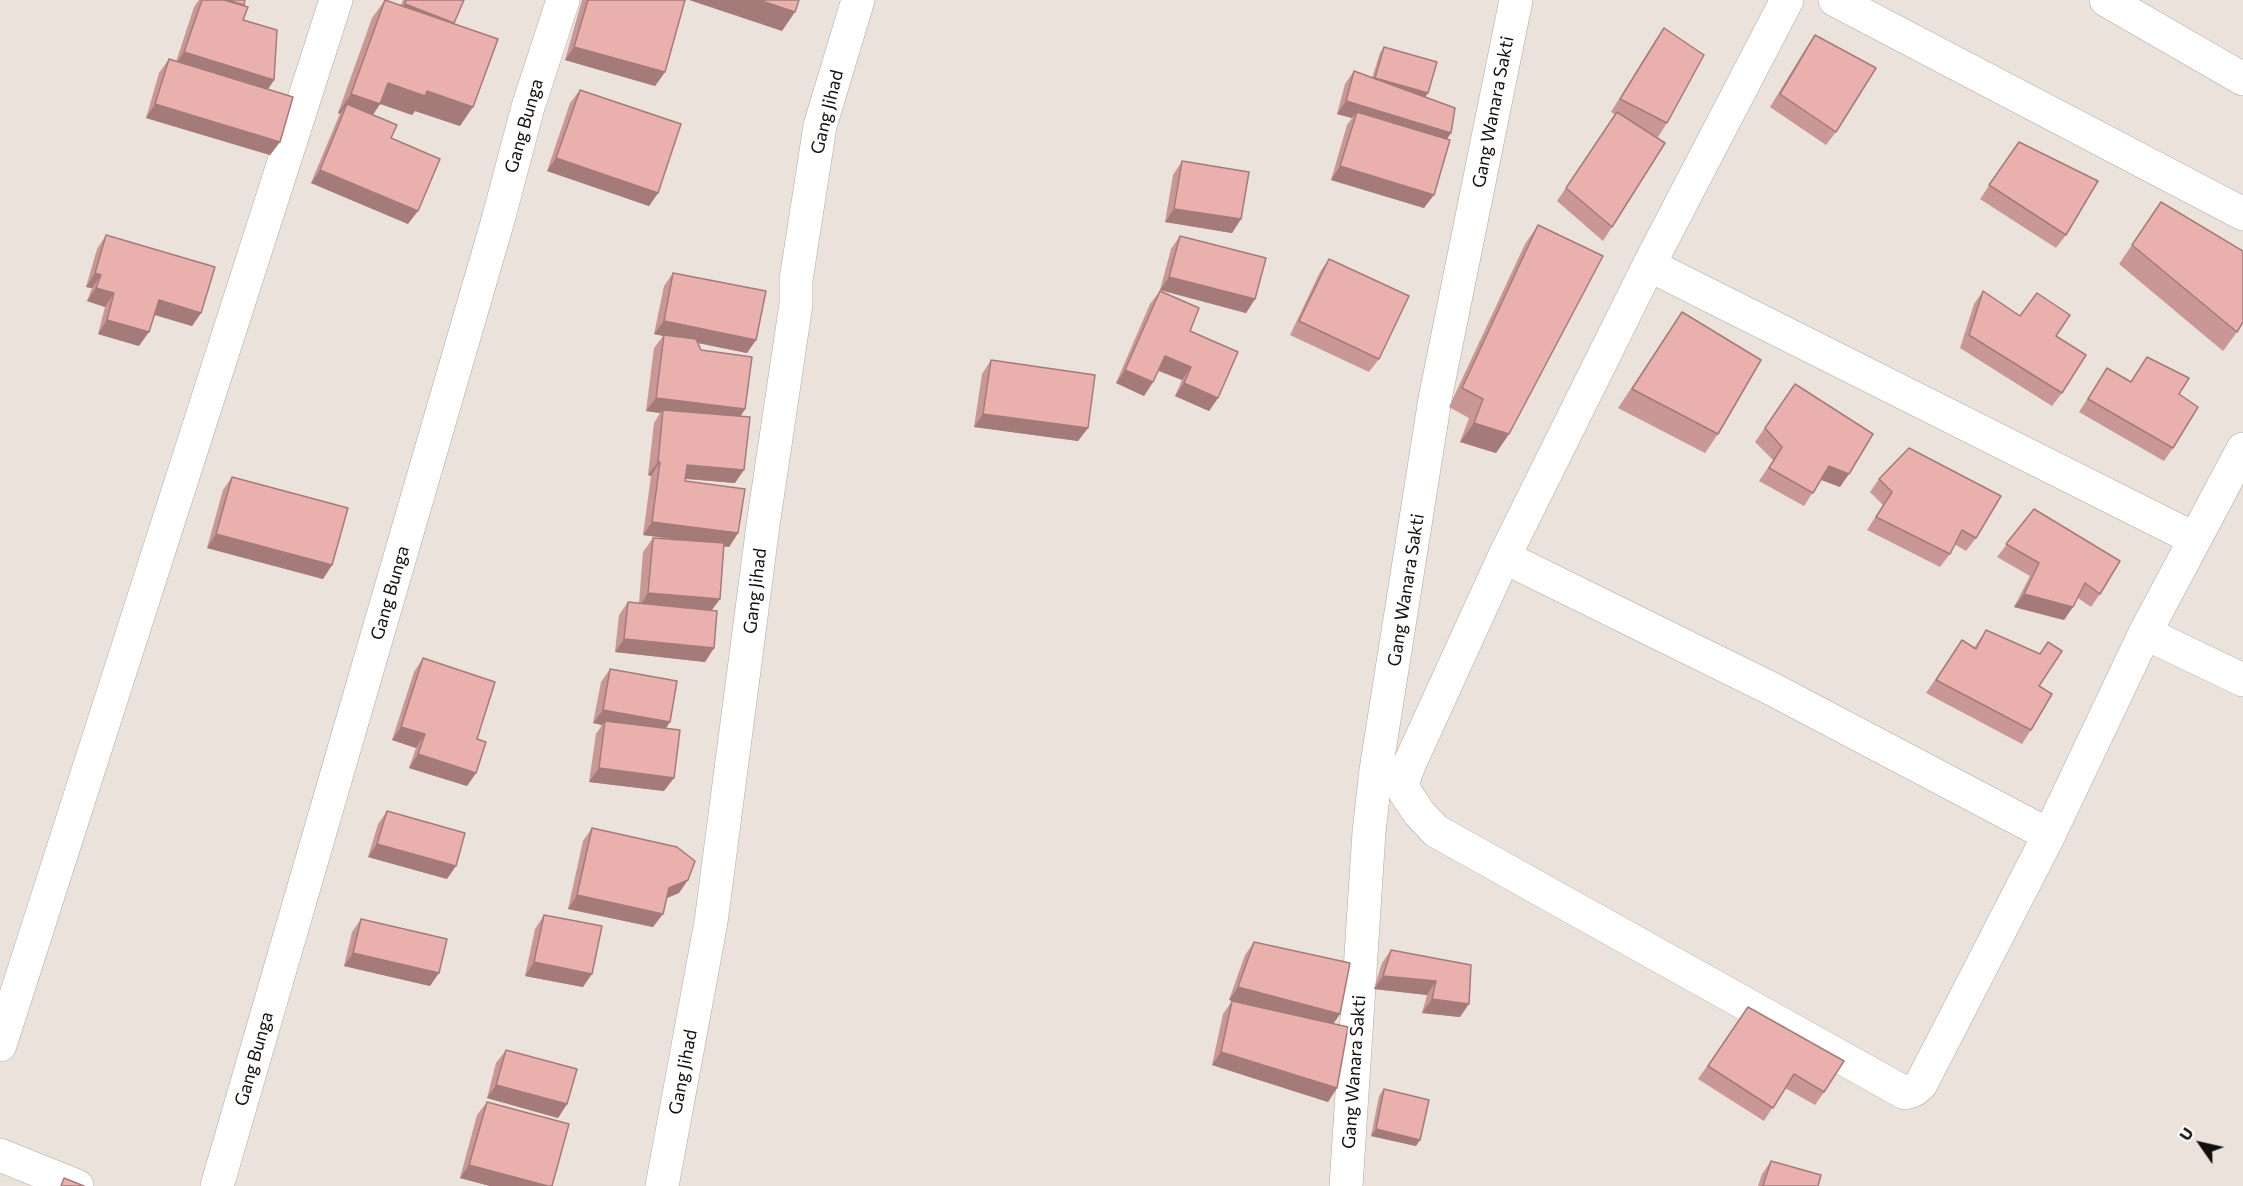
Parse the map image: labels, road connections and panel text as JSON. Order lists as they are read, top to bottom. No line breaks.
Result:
{"streets":{"street":["Gang Jihad","Gang Wanara Sakti","Gang Bunga"]},"north":"top left"}
